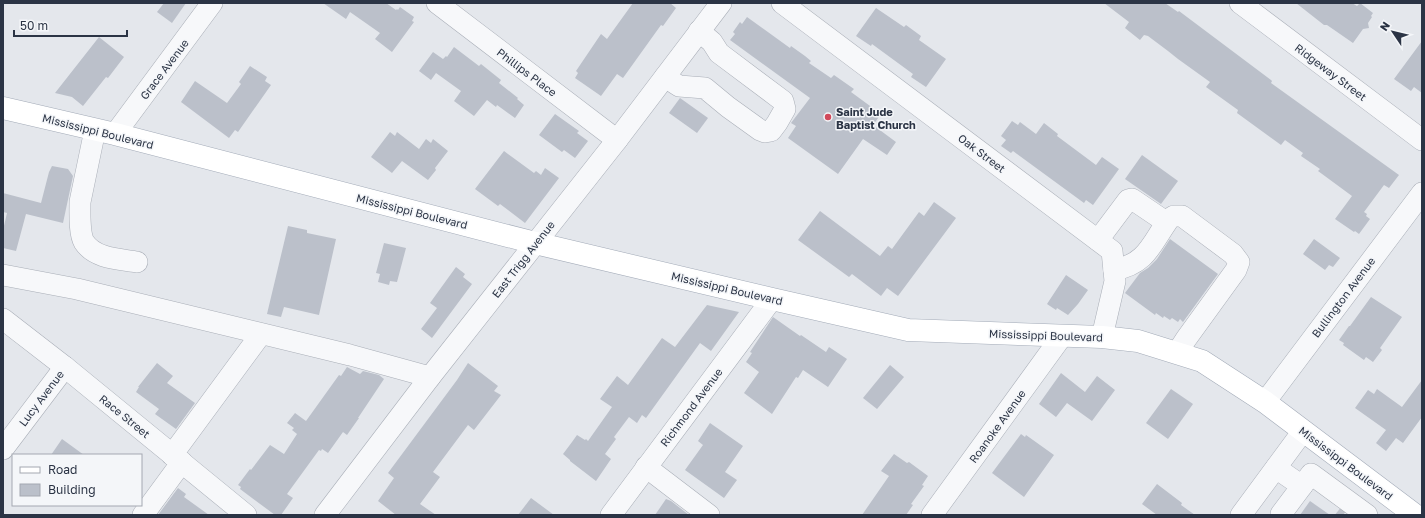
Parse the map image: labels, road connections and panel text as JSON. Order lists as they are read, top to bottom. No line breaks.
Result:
{"streets":{"main road":["Mississippi Boulevard"],"street":["Grace Avenue","Phillips Place","Ridgeway Street","Oak Street","East Trigg Avenue","Bullington Avenue","Lucy Avenue","Richmond Avenue","Race Street","Roanoke Avenue"]},"crossings":[["Grace Avenue","Mississippi Boulevard"],["Phillips Place","East Trigg Avenue"],["Mississippi Boulevard","Oak Street"],["Mississippi Boulevard","East Trigg Avenue"],["Mississippi Boulevard","Bullington Avenue"],["Mississippi Boulevard","Richmond Avenue"],["Mississippi Boulevard","Roanoke Avenue"],["Lucy Avenue","Race Street"]],"places":["Saint Jude Baptist Church"],"legend":["Road","Building"],"scale_bar":"50 m","north":"top left"}
